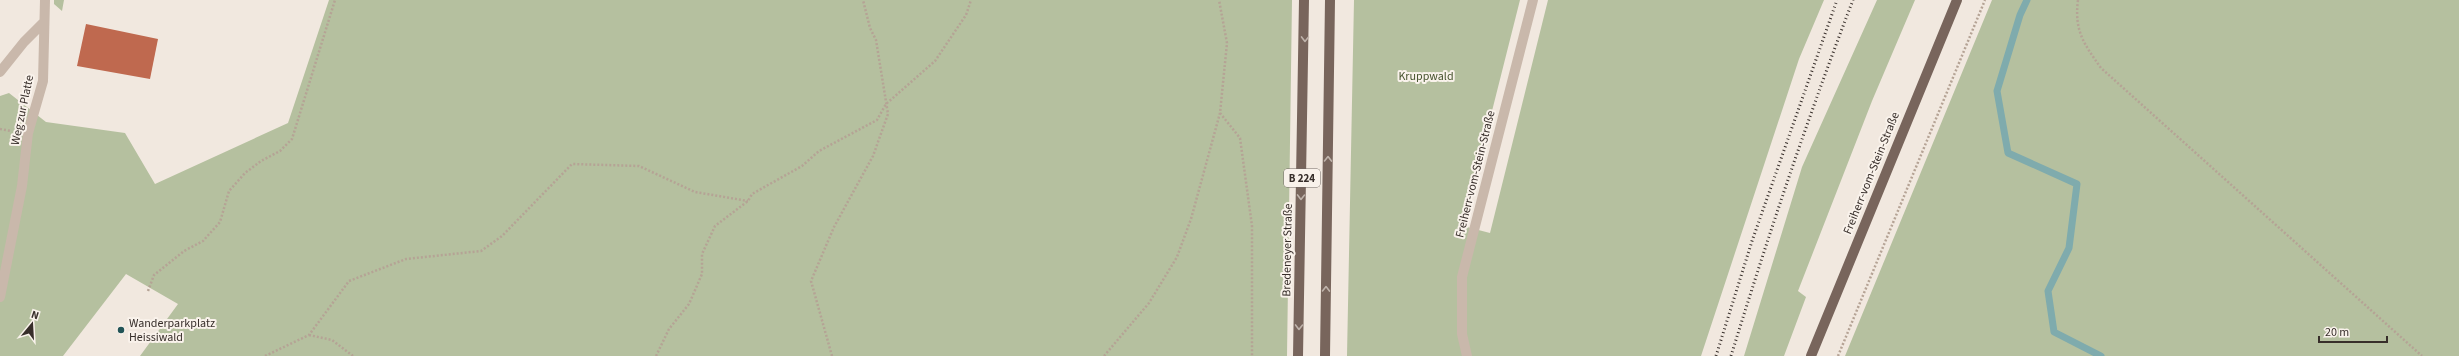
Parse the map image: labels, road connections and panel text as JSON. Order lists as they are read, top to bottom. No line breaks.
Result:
{"streets":{"main road":["Freiherr-vom-Stein-Straße","B 224","Bredeneyer Straße"],"street":["Weg zur Platte"]},"parks":["Kruppwald"],"places":["Wanderparkplatz Heissiwald"],"scale_bar":"20 m","north":"top"}
